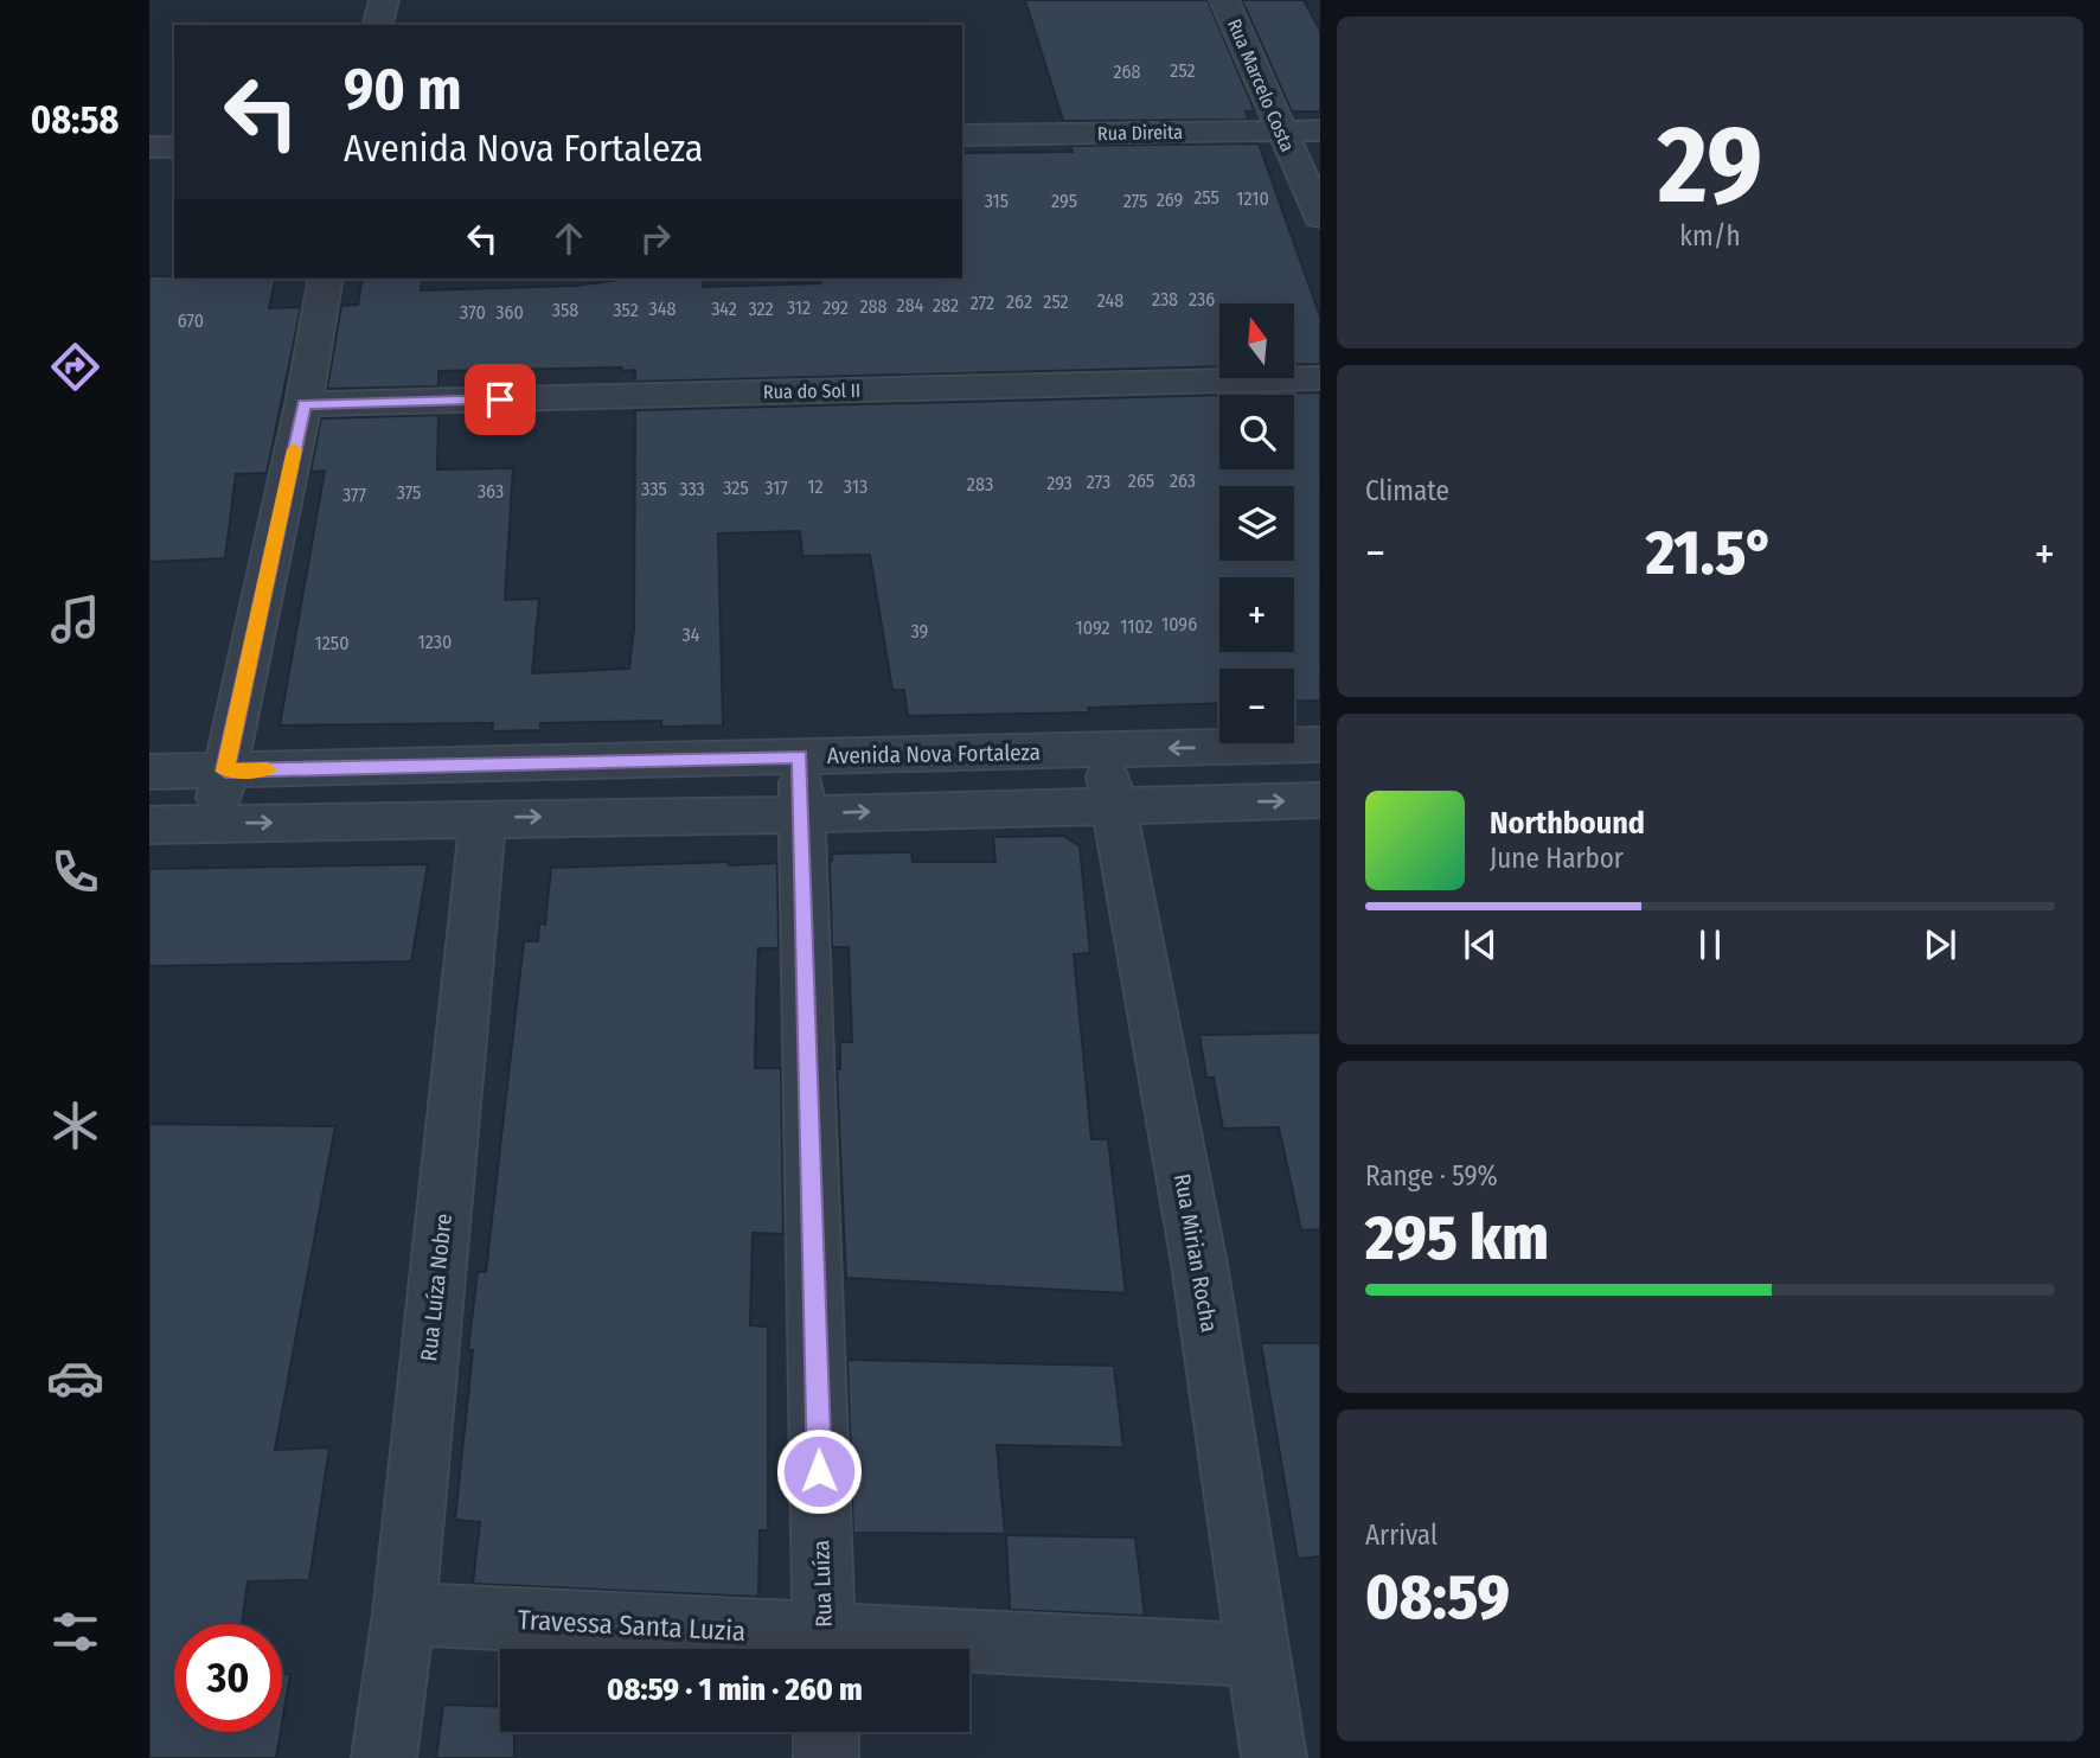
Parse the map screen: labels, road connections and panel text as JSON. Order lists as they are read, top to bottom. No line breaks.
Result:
{"streets":{"street":["Rua Marcelo Costa","Rua Direita","Rua do Sol II","Avenida Nova Fortaleza","Rua Mirian Rocha","Rua Luíza Nobre","Rua Luíza","Travessa Santa Luzia"]},"crossings":[["Rua Marcelo Costa","Rua Direita"],["Avenida Nova Fortaleza","Rua Mirian Rocha"],["Avenida Nova Fortaleza","Rua Luíza"],["Rua Mirian Rocha","Travessa Santa Luzia"],["Rua Luíza Nobre","Travessa Santa Luzia"],["Rua Luíza","Travessa Santa Luzia"]],"house_numbers":["252","268","255","1210","269","315","295","275","238","236","248","262","252","272","284","282","288","312","292","348","342","322","358","352","370","360","670","265","263","273","293","283","12","313","325","317","335","333","363","375","377","1096","1102","1092","39","34","1230","1250"],"north":"top","page":{"tabs":"08:58","tile":[["29","km/h"],"Climate",["Range · 59%","295 km"],["Arrival","08:59"]],"turn":["90 m","Avenida Nova Fortaleza"],"map_buttons":["+","−"],"heat":["−","21.5°","+"],"song":["Northbound","June Harbor"],"limit":"30","trip":"08:59 · 1 min · 260 m"}}
